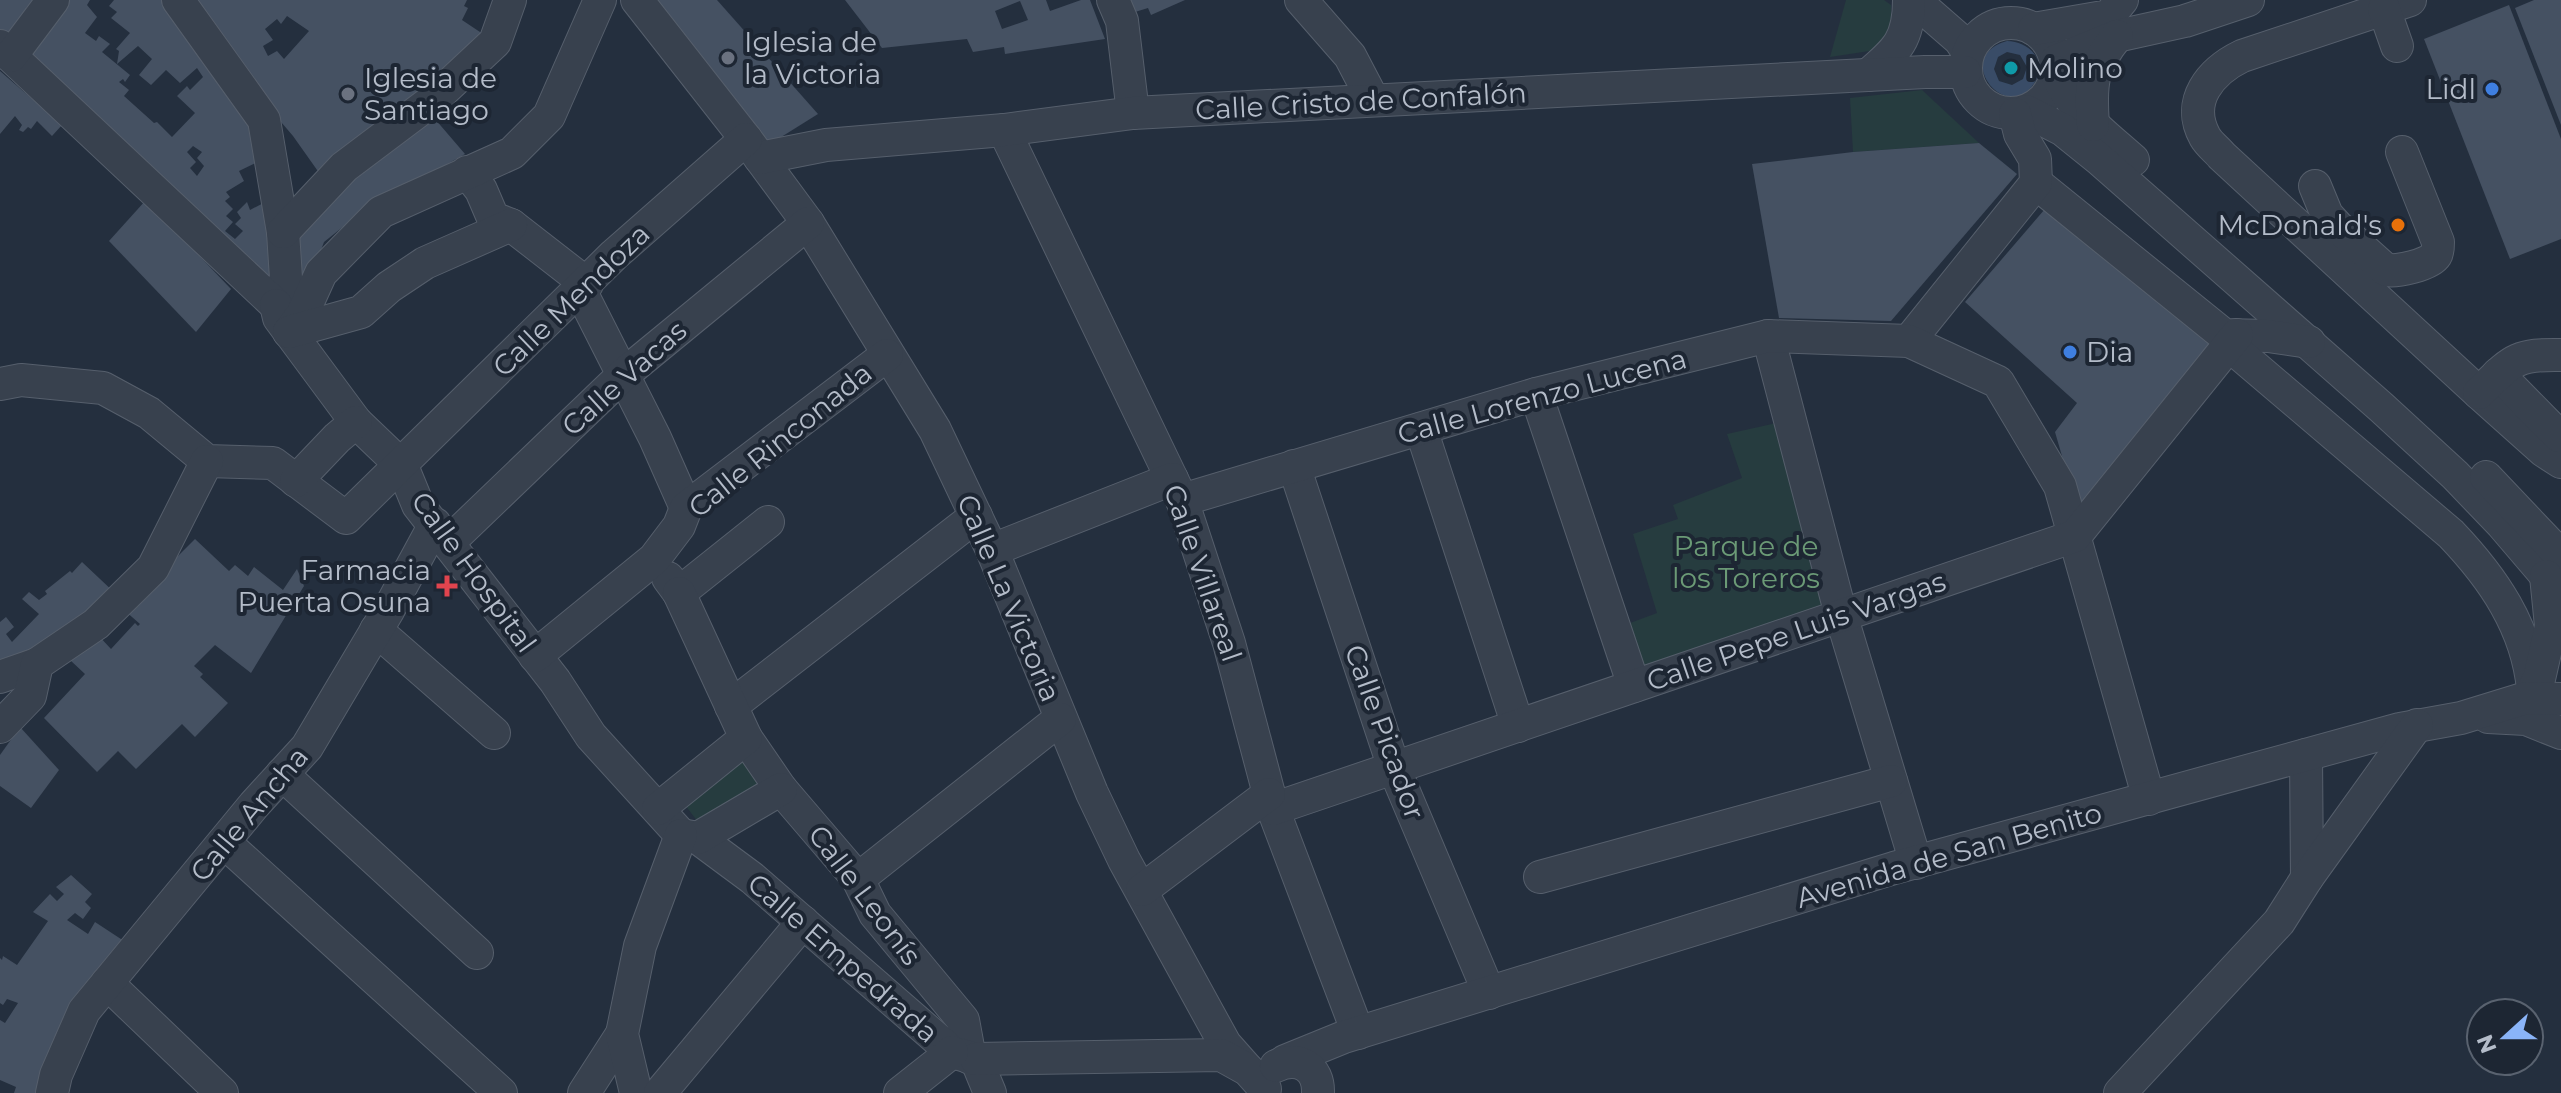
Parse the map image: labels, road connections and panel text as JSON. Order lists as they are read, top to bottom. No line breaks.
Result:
{"streets":{"street":["Calle Cristo de Confalón","Calle Mendoza","Calle Vacas","Calle Lorenzo Lucena","Calle Rinconada","Calle Hospital","Calle Villareal","Calle La Victoria","Calle Pepe Luis Vargas","Calle Picador","Calle Ancha","Avenida de San Benito","Calle Leonís","Calle Empedrada"]},"crossings":[["Calle Cristo de Confalón","Calle Mendoza"],["Calle Cristo de Confalón","Calle Villareal"],["Calle Cristo de Confalón","Calle La Victoria"],["Calle Mendoza","Calle Hospital"],["Calle Mendoza","Calle La Victoria"],["Calle Vacas","Calle Hospital"],["Calle Vacas","Calle La Victoria"],["Calle Vacas","Calle Ancha"],["Calle Lorenzo Lucena","Calle Villareal"],["Calle Lorenzo Lucena","Calle La Victoria"],["Calle Lorenzo Lucena","Calle Picador"],["Calle Rinconada","Calle Hospital"],["Calle Rinconada","Calle La Victoria"],["Calle Rinconada","Calle Leonís"],["Calle Hospital","Calle Ancha"],["Calle Hospital","Calle Empedrada"],["Calle Villareal","Calle Pepe Luis Vargas"],["Calle Villareal","Avenida de San Benito"],["Calle La Victoria","Calle Pepe Luis Vargas"],["Calle Pepe Luis Vargas","Calle Picador"],["Calle Picador","Avenida de San Benito"],["Calle Leonís","Calle Empedrada"]],"parks":["Parque de los Toreros"],"places":{"other":["Iglesia de la Victoria","Molino","Lidl","Iglesia de Santiago","McDonald's","Dia"],"health":["Farmacia Puerta Osuna"]},"north":"left"}
